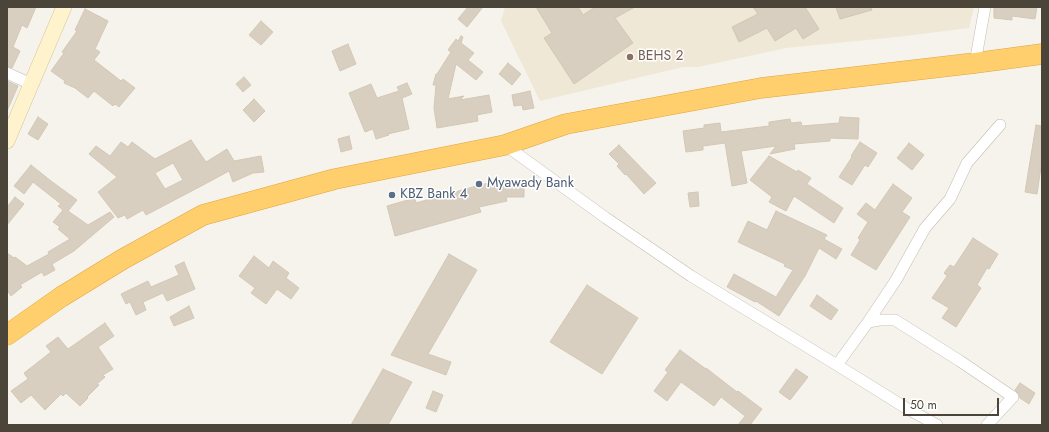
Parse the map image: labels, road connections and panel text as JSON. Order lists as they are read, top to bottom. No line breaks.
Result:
{"places":["BEHS 2","Myawady Bank","KBZ Bank 4"],"scale_bar":"50 m"}
